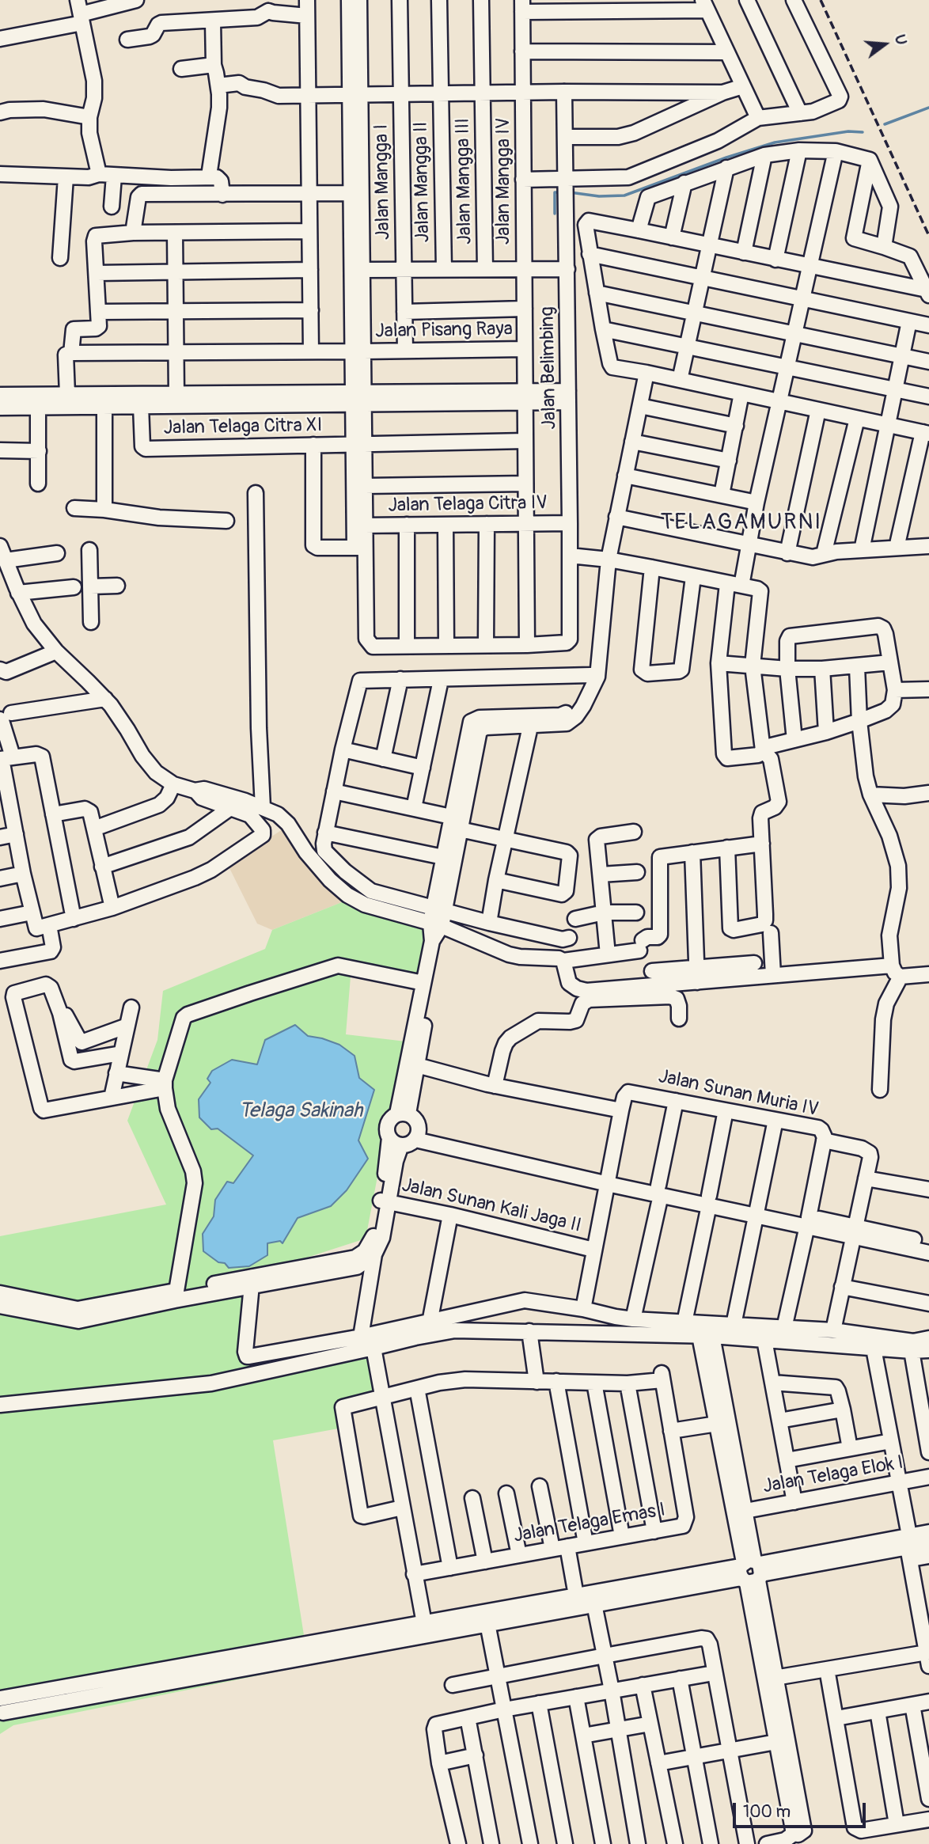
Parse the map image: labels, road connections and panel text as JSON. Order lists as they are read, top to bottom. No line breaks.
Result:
{"streets":{"street":["Jalan Mangga III","Jalan Mangga IV","Jalan Mangga I","Jalan Mangga II","Jalan Pisang Raya","Jalan Belimbing","Jalan Telaga Citra XI","Jalan Telaga Citra IV","Jalan Sunan Muria IV","Jalan Sunan Kali Jaga II","Jalan Telaga Elok I","Jalan Telaga Emas I"]},"crossings":[["Jalan Mangga IV","Jalan Pisang Raya"],["Jalan Mangga IV","Jalan Belimbing"],["Jalan Mangga IV","Jalan Telaga Citra XI"],["Jalan Mangga IV","Jalan Telaga Citra IV"],["Jalan Mangga I","Jalan Pisang Raya"],["Jalan Belimbing","Jalan Telaga Citra IV"]],"districts":["TELAGAMURNI"],"water":["Telaga Sakinah"],"scale_bar":"100 m","north":"right"}
